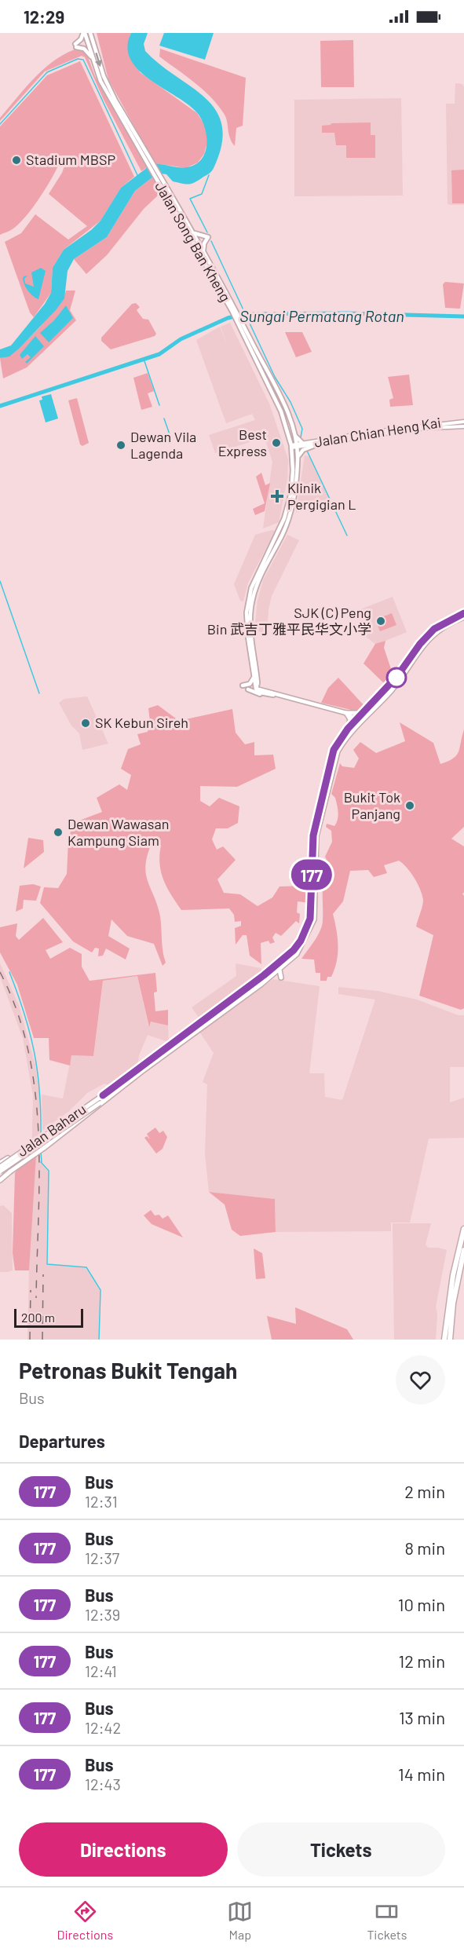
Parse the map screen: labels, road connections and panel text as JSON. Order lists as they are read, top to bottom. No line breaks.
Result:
{"streets":{"highway":["Jalan Baharu"],"main road":["Jalan Song Ban Kheng","Jalan Chian Heng Kai"]},"crossings":[["Jalan Song Ban Kheng","Jalan Chian Heng Kai"]],"water":["Sungai Permatang Rotan"],"places":{"other":["Stadium MBSP","Best Express","Dewan Vila Lagenda","SJK (C) Peng Bin 武吉丁雅平民华文小学","SK Kebun Sireh","Bukit Tok Panjang","Dewan Wawasan Kampung Siam"],"health":["Klinik Pergigian L"]},"lines":["bus line 177"],"scale_bar":"200 m","page":{"status":"12:29","on_map":"177","scale":"200 m","heading":[["Petronas Bukit Tengah","Bus"],"Departures"],"list":[{"mark":"177","name":"Bus","note":"12:31","value":"2 min"},{"mark":"177","name":"Bus","note":"12:37","value":"8 min"},{"mark":"177","name":"Bus","note":"12:39","value":"10 min"},{"mark":"177","name":"Bus","note":"12:41","value":"12 min"},{"mark":"177","name":"Bus","note":"12:42","value":"13 min"},{"mark":"177","name":"Bus","note":"12:43","value":"14 min"}],"buttons":["Directions","Tickets"],"tabs":["Directions","Map","Tickets"]}}
